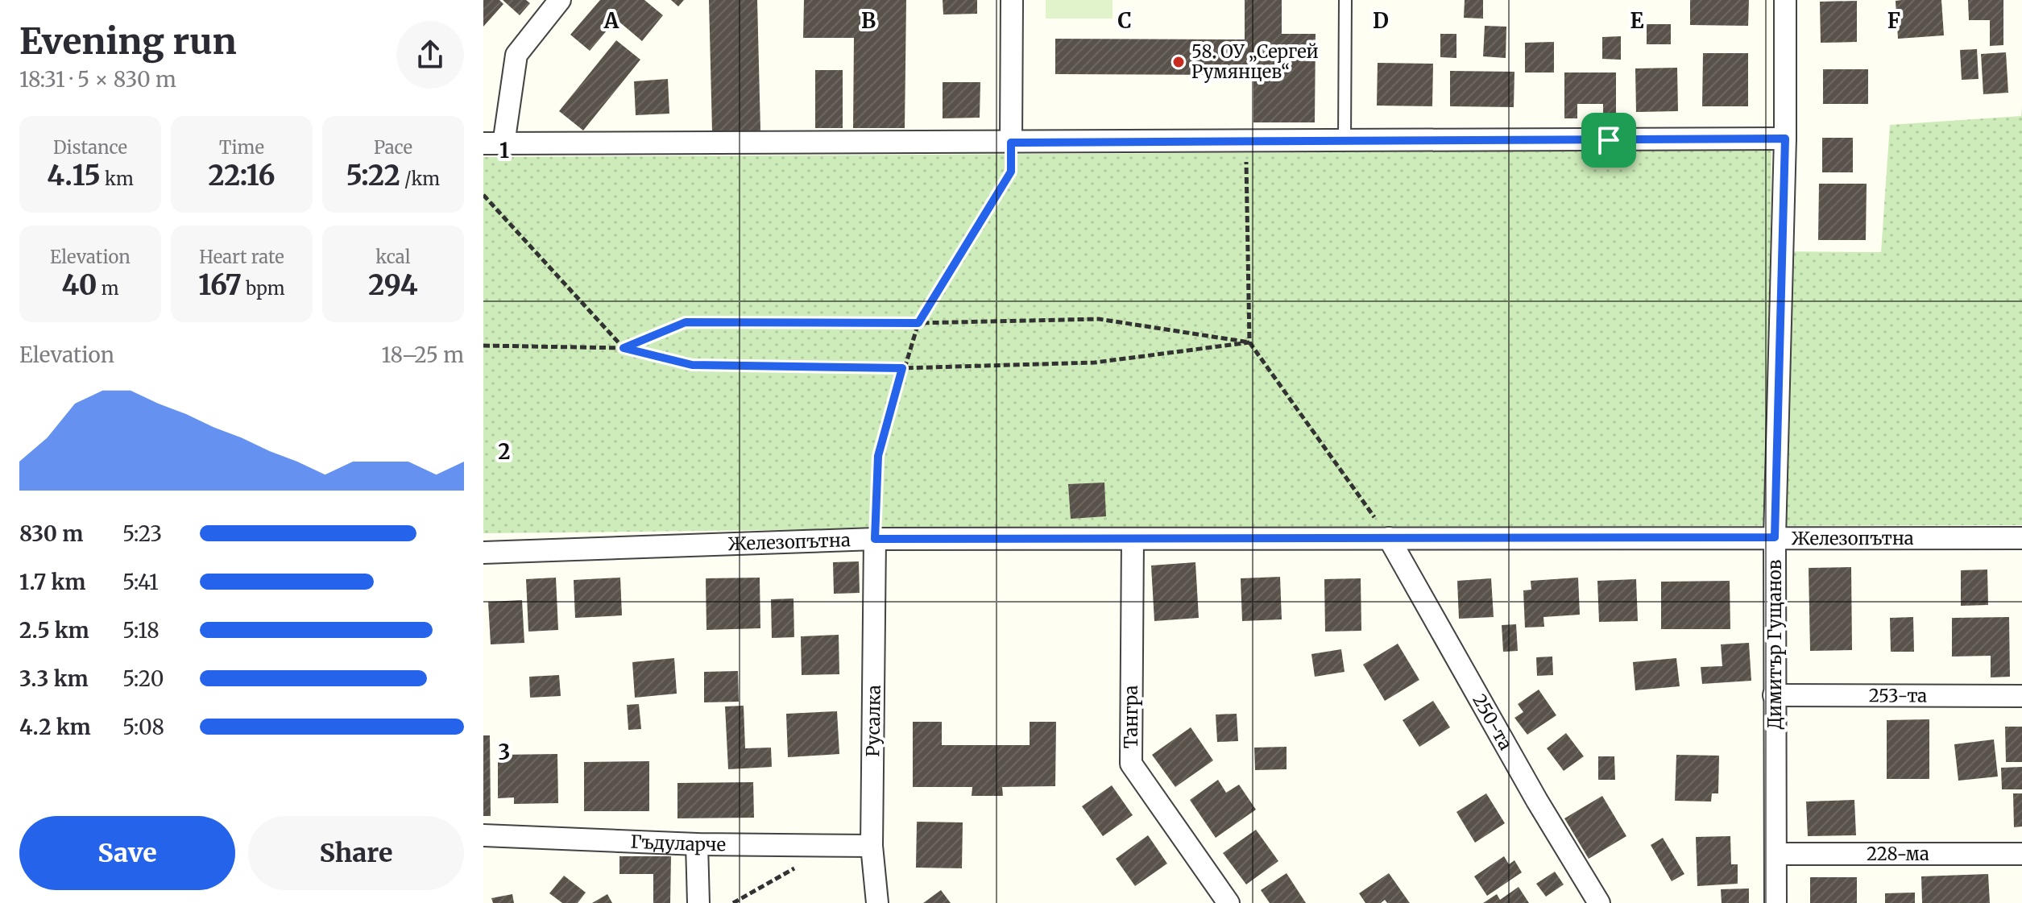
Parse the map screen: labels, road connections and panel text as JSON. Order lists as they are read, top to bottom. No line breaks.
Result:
{"streets":{"street":["Железопътна","Димитър Гущанов","253-та","Тангра","Русалка","250-та","Гъдуларче","228-ма"]},"crossings":[["Железопътна","Димитър Гущанов"],["Железопътна","Тангра"],["Железопътна","Русалка"],["Железопътна","250-та"],["Димитър Гущанов","253-та"],["Димитър Гущанов","228-ма"],["Русалка","Гъдуларче"]],"places":["58. ОУ „Сергей Румянцев“"],"page":{"heading":["Evening run","18:31 · 5 × 830 m"],"stats":[["Distance","4.15 km"],["Time","22:16"],["Pace","5:22 /km"],["Elevation","40 m"],["Heart rate","167 bpm"],["kcal","294"]],"chart":["Elevation","18–25 m"],"list":[{"name":"830 m","note":"5:23"},{"name":"1.7 km","note":"5:41"},{"name":"2.5 km","note":"5:18"},{"name":"3.3 km","note":"5:20"},{"name":"4.2 km","note":"5:08"}],"buttons":["Save","Share"]},"grid":{"columns":["A","B","C","D","E","F"],"rows":["1","2","3"]}}
